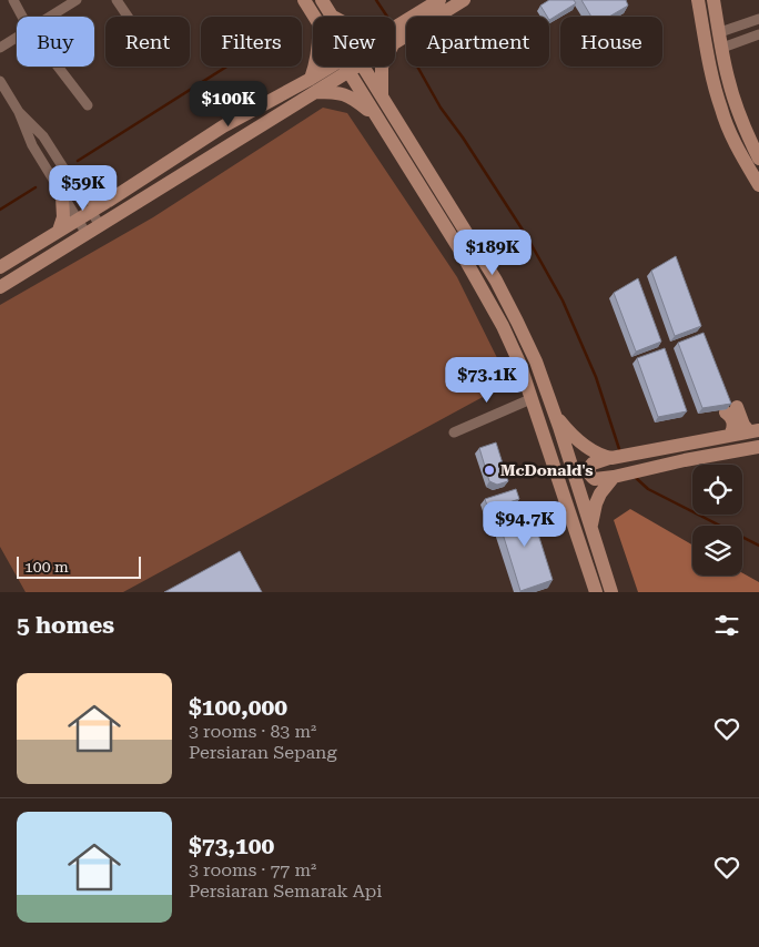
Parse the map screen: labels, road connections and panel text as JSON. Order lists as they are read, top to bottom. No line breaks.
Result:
{"places":["McDonald's"],"scale_bar":"100 m","page":{"chip":["Buy","Rent","Filters","New","Apartment","House"],"price":["$100K","$59K","$189K","$73.1K","$94.7K"],"scale":"100 m","heading":"5 homes","list":[{"name":"$100,000","note":"3 rooms · 83 m² · Persiaran Sepang"},{"name":"$73,100","note":"3 rooms · 77 m² · Persiaran Semarak Api"}]}}
